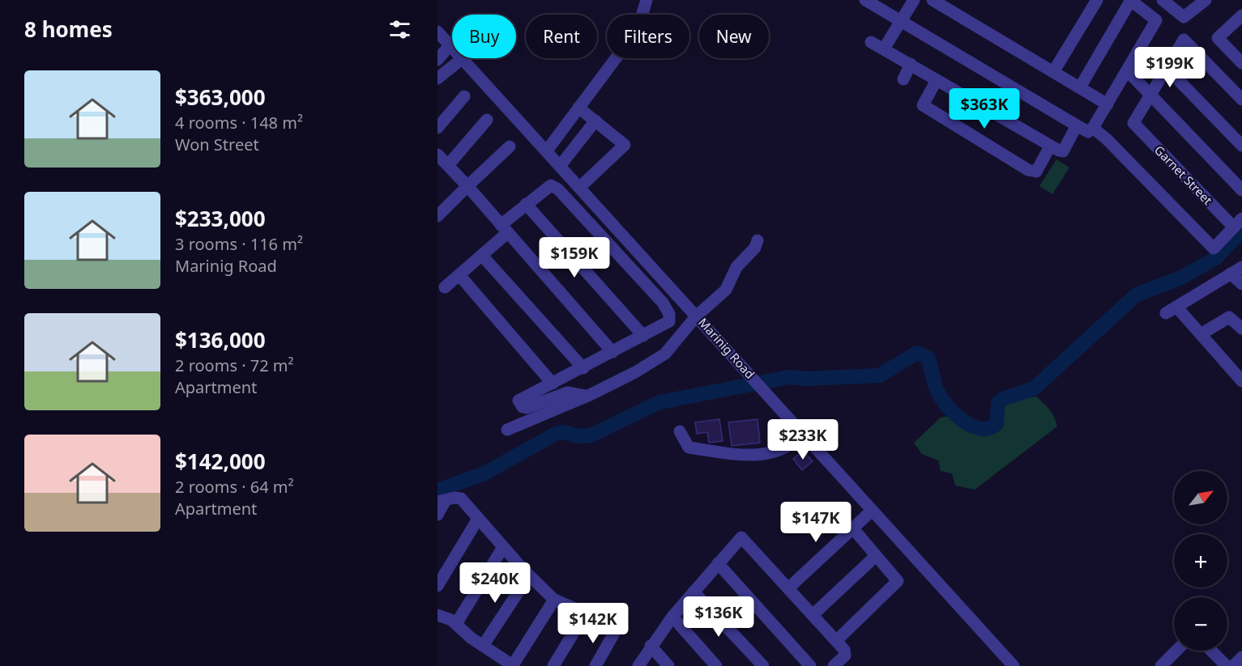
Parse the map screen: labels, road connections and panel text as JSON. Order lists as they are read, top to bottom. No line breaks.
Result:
{"streets":{"street":["Garnet Street","Marinig Road"]},"north":"top right","page":{"heading":"8 homes","chip":["Buy","Rent","Filters","New"],"price":["$199K","$363K","$159K","$233K","$147K","$240K","$136K","$142K"],"list":[{"name":"$363,000","note":"4 rooms · 148 m² · Won Street"},{"name":"$233,000","note":"3 rooms · 116 m² · Marinig Road"},{"name":"$136,000","note":"2 rooms · 72 m² · Apartment"},{"name":"$142,000","note":"2 rooms · 64 m² · Apartment"}],"map_buttons":["+","−"]}}
